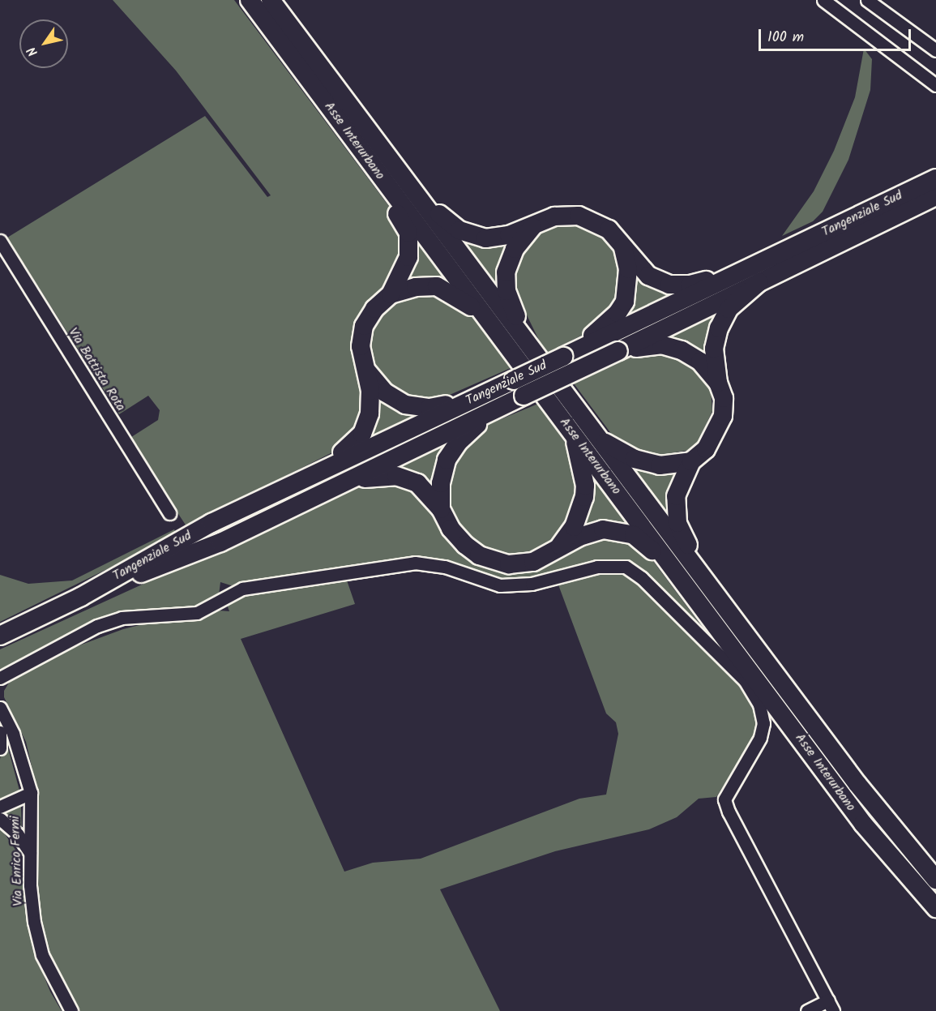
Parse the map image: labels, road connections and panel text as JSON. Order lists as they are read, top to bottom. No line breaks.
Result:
{"streets":{"highway":["Asse Interurbano","Tangenziale Sud"],"street":["Via Battista Rota","Via Enrico Fermi"]},"scale_bar":"100 m","north":"bottom left"}
